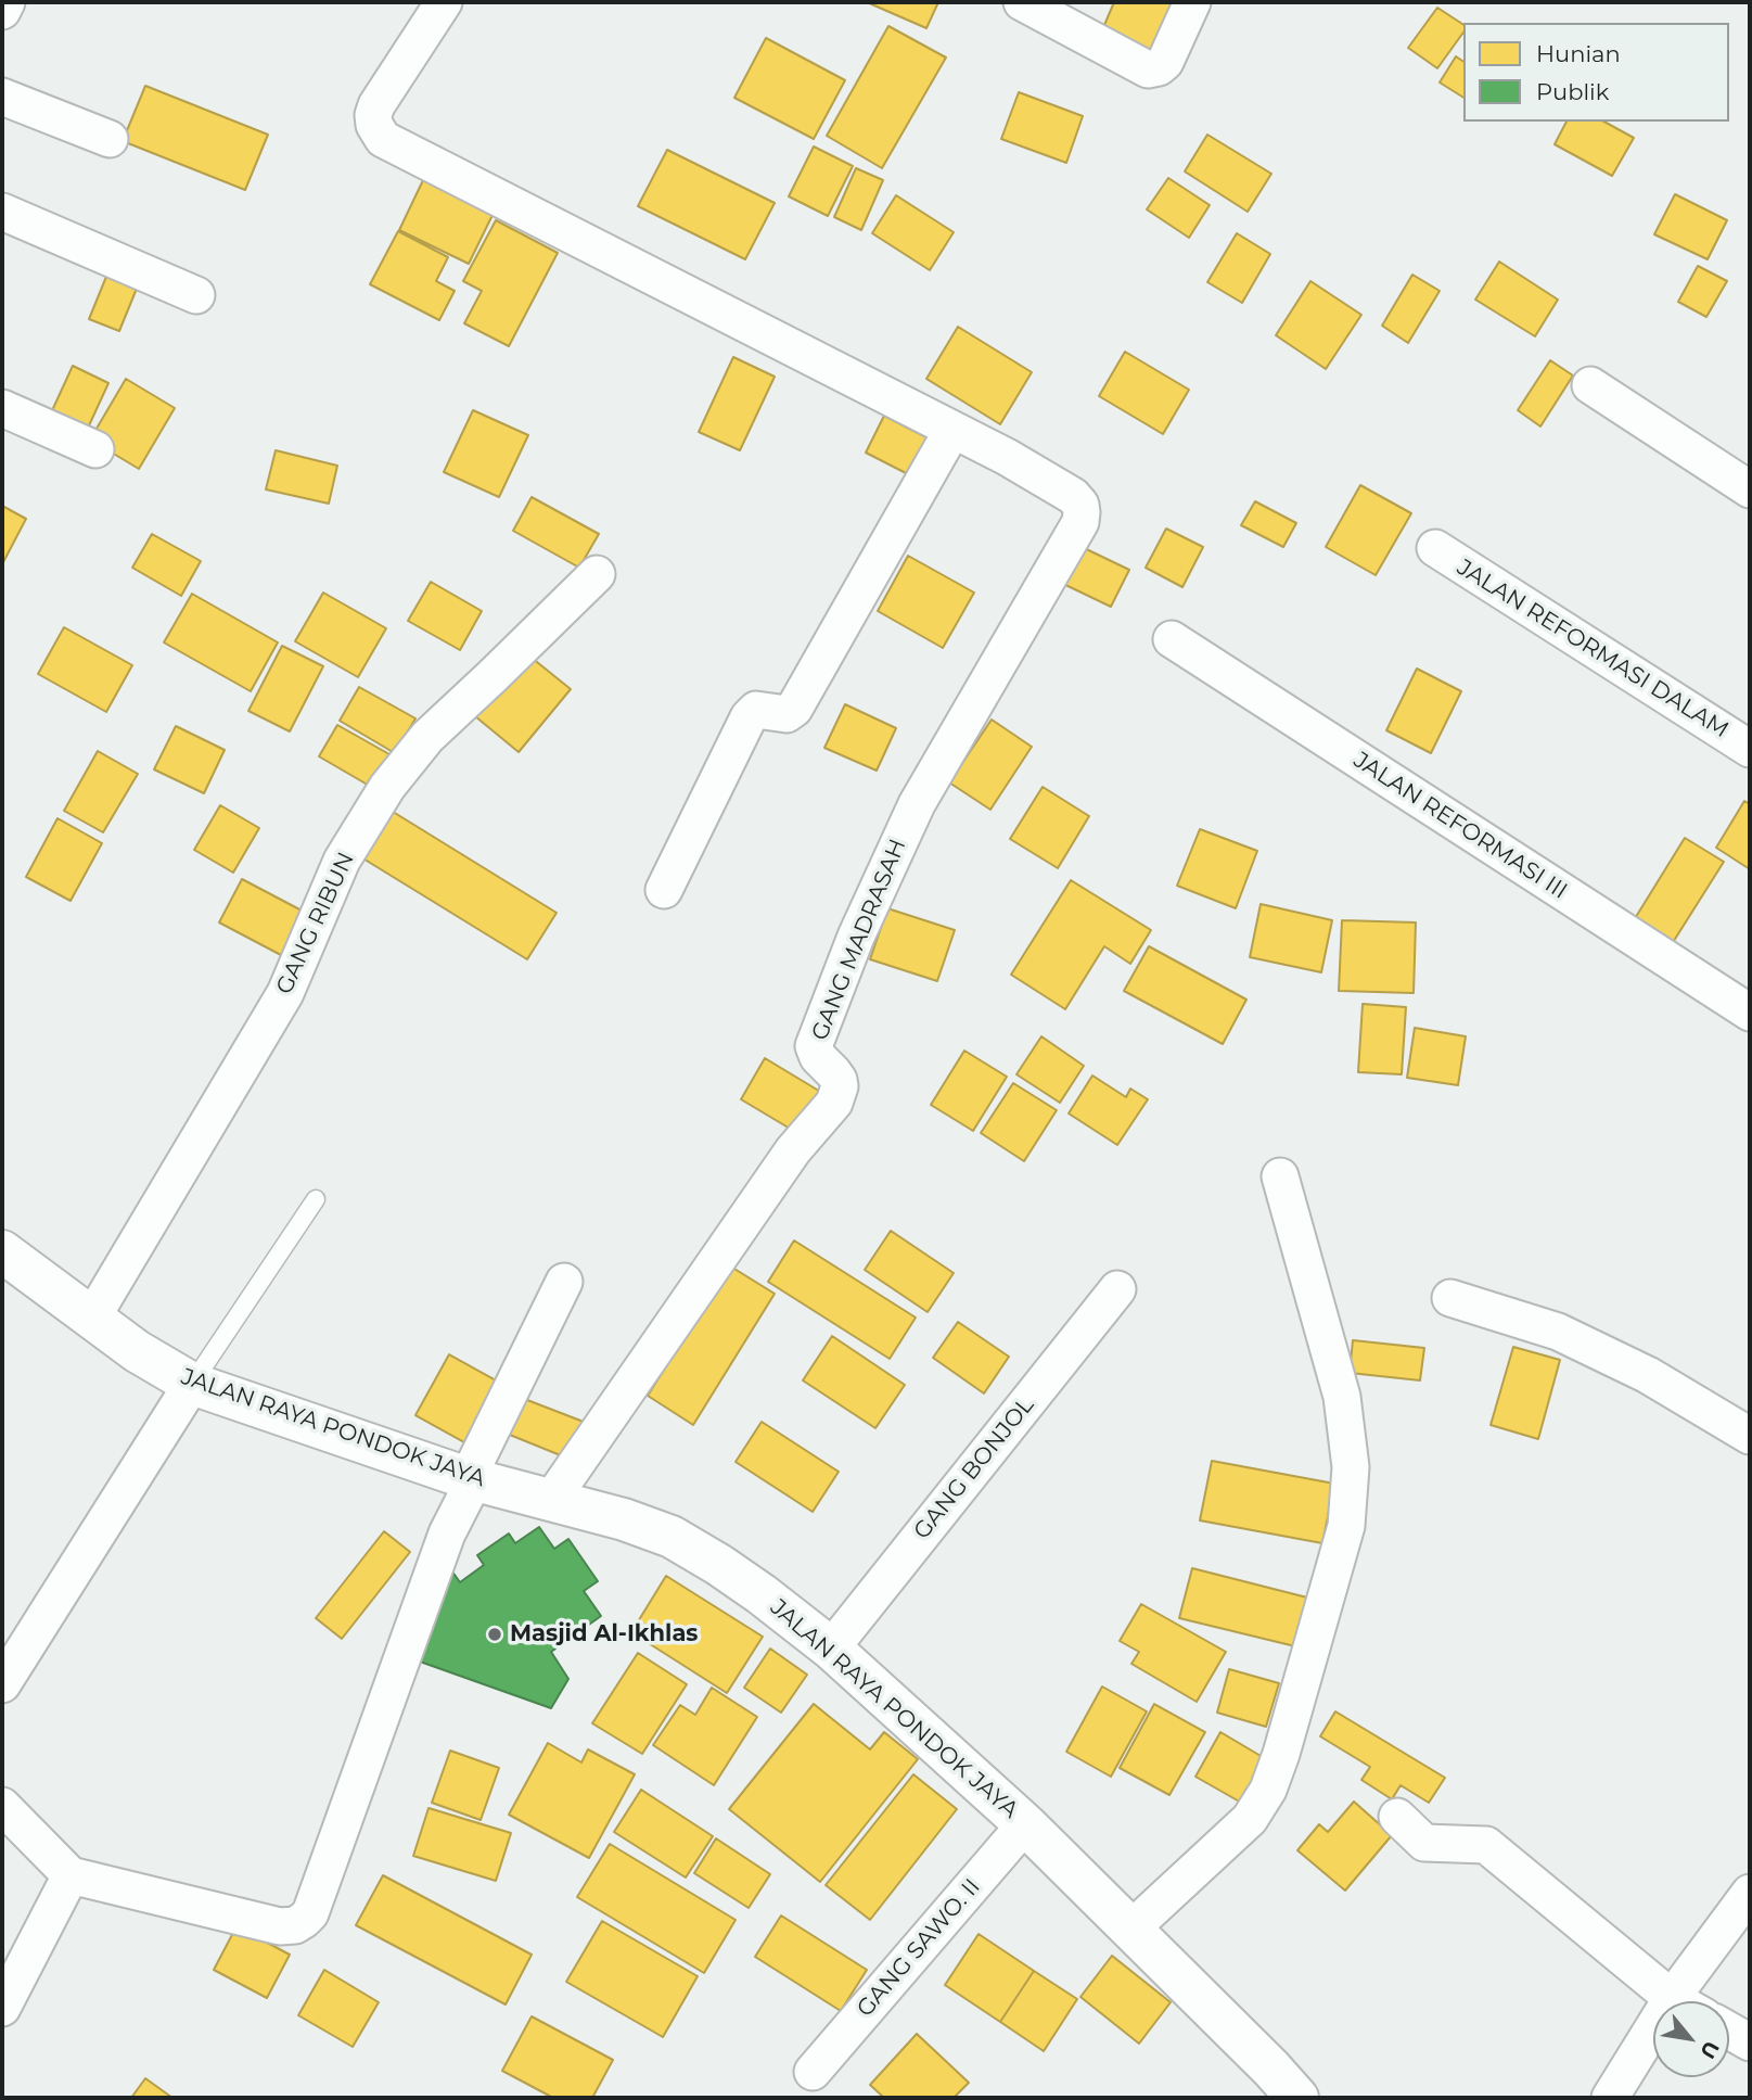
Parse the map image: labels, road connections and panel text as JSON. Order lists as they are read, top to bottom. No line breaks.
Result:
{"streets":{"main road":["JALAN RAYA PONDOK JAYA"],"street":["JALAN REFORMASI DALAM","JALAN REFORMASI III","GANG RIBUN","GANG MADRASAH","GANG BONJOL","GANG SAWO. II"]},"crossings":[["GANG RIBUN","JALAN RAYA PONDOK JAYA"],["GANG MADRASAH","JALAN RAYA PONDOK JAYA"],["JALAN RAYA PONDOK JAYA","GANG BONJOL"],["JALAN RAYA PONDOK JAYA","GANG SAWO. II"]],"places":["Masjid Al-Ikhlas"],"legend":["Hunian","Publik"],"north":"bottom right"}
